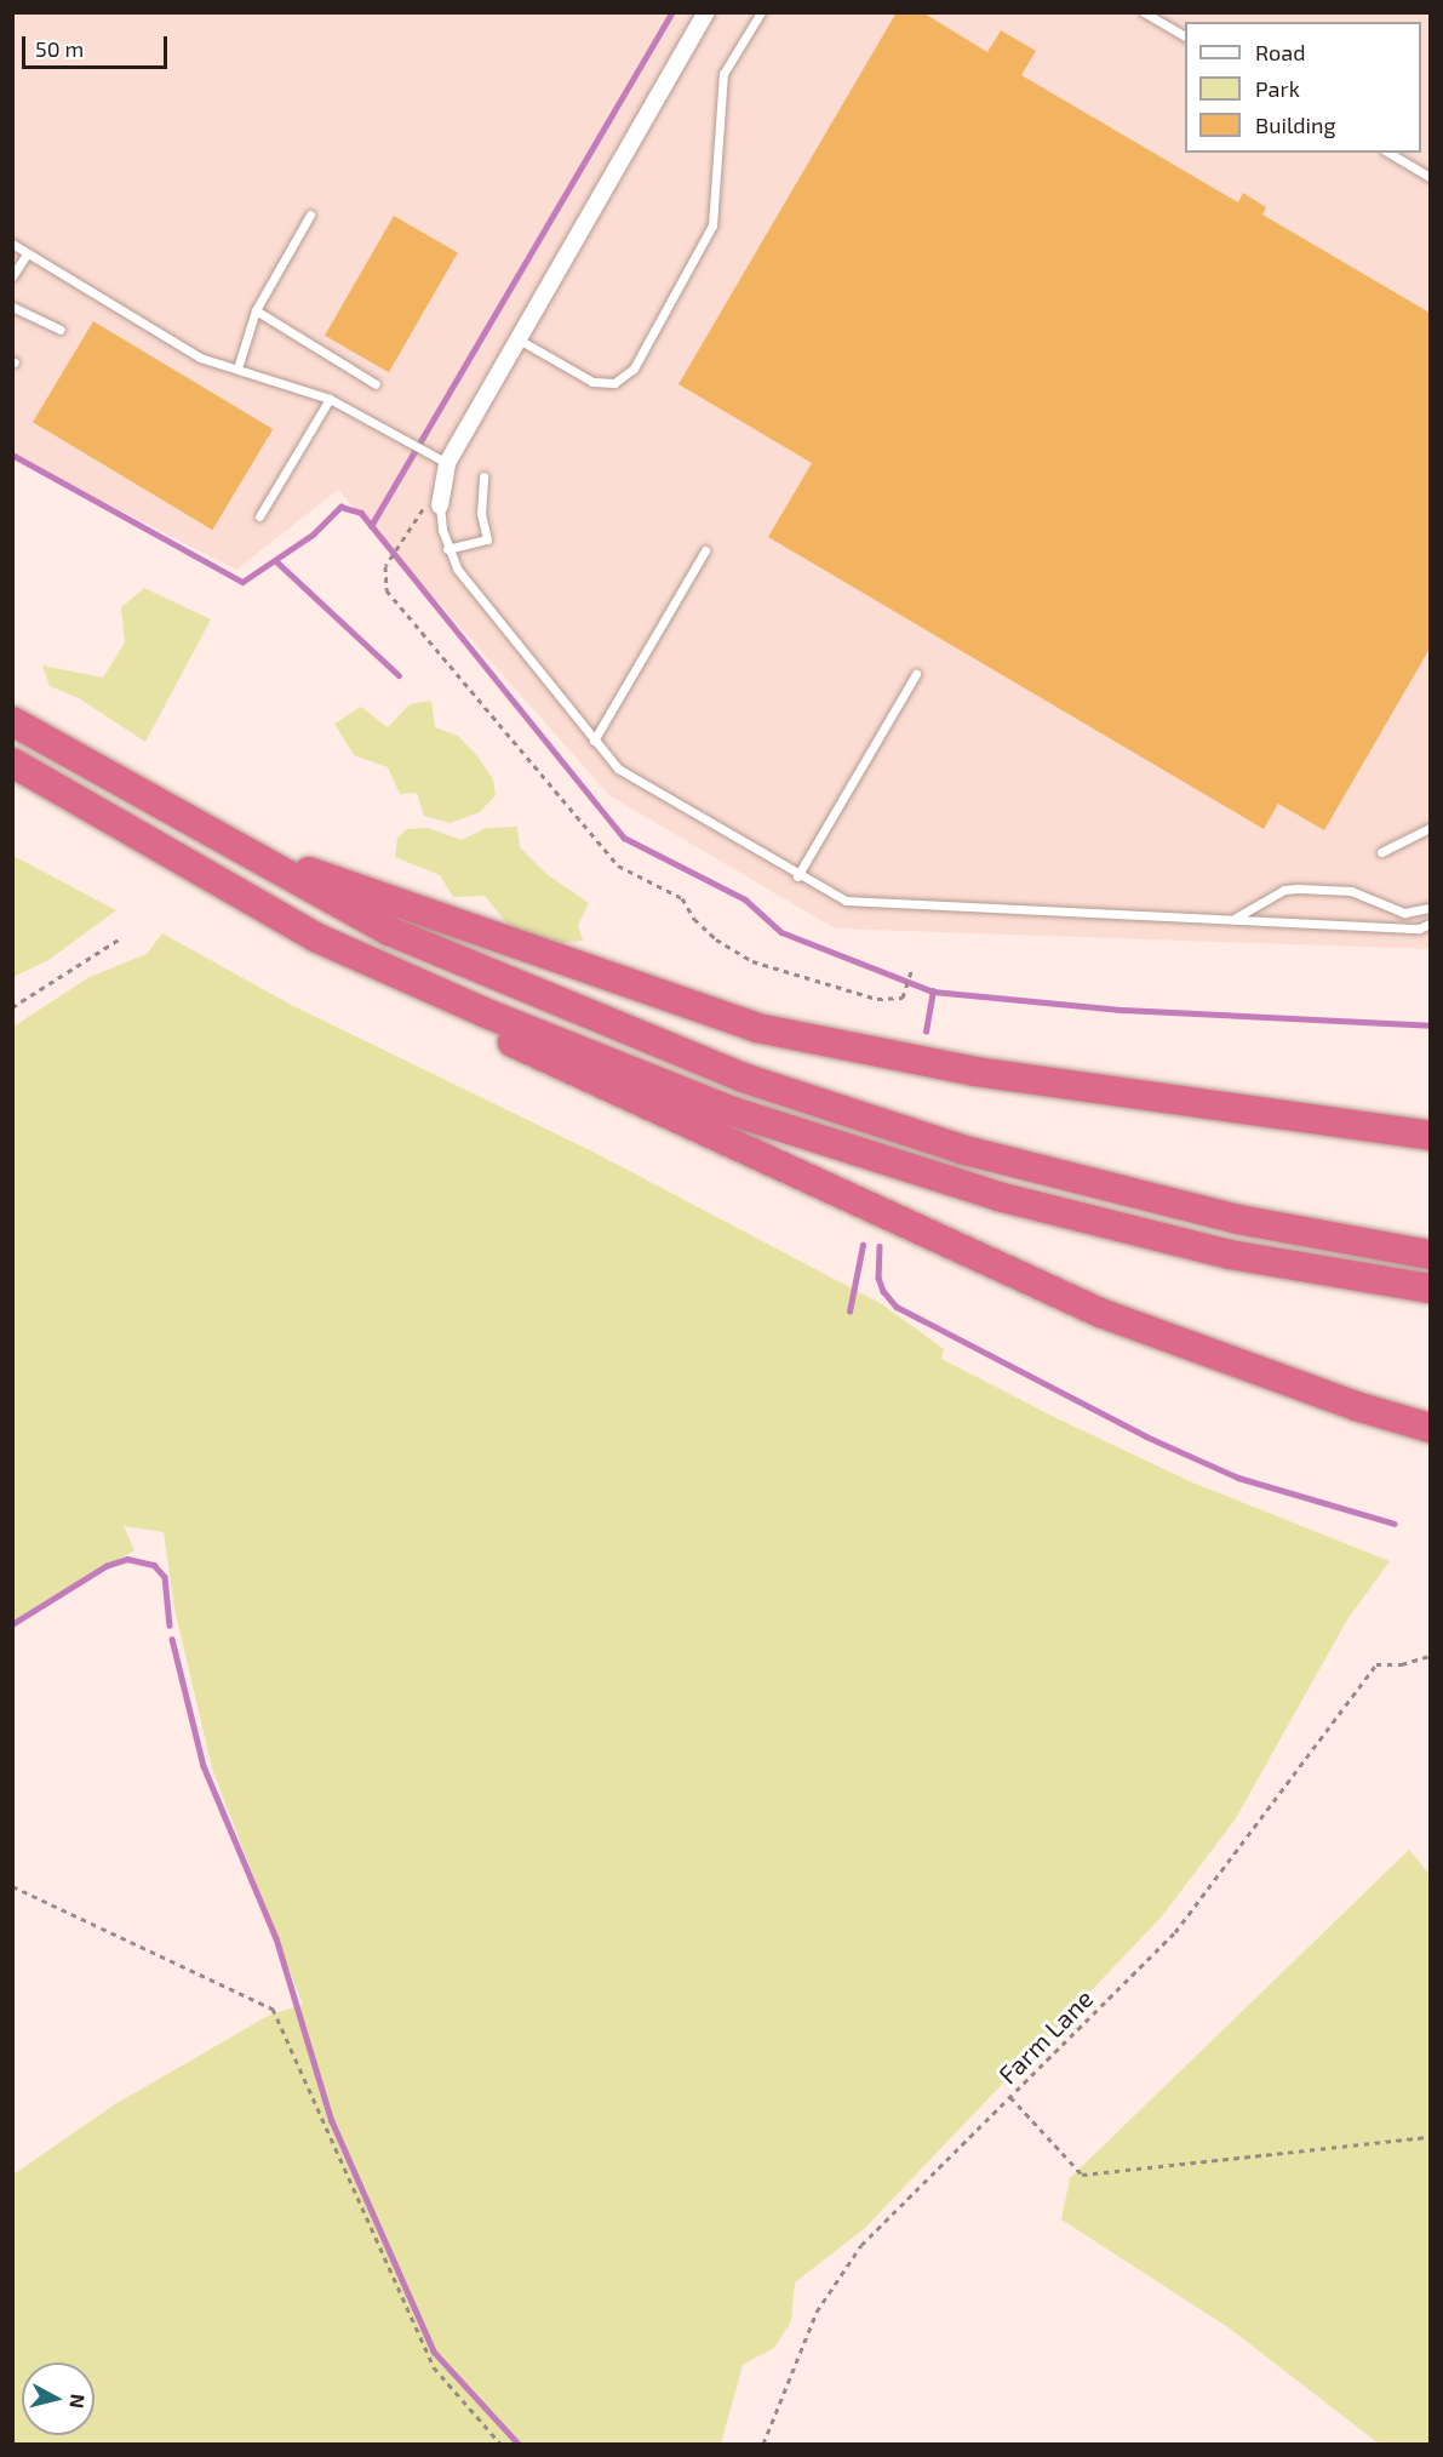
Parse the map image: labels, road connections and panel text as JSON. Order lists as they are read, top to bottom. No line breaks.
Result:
{"streets":{"path":["Farm Lane"]},"legend":["Road","Park","Building"],"scale_bar":"50 m","north":"right"}
